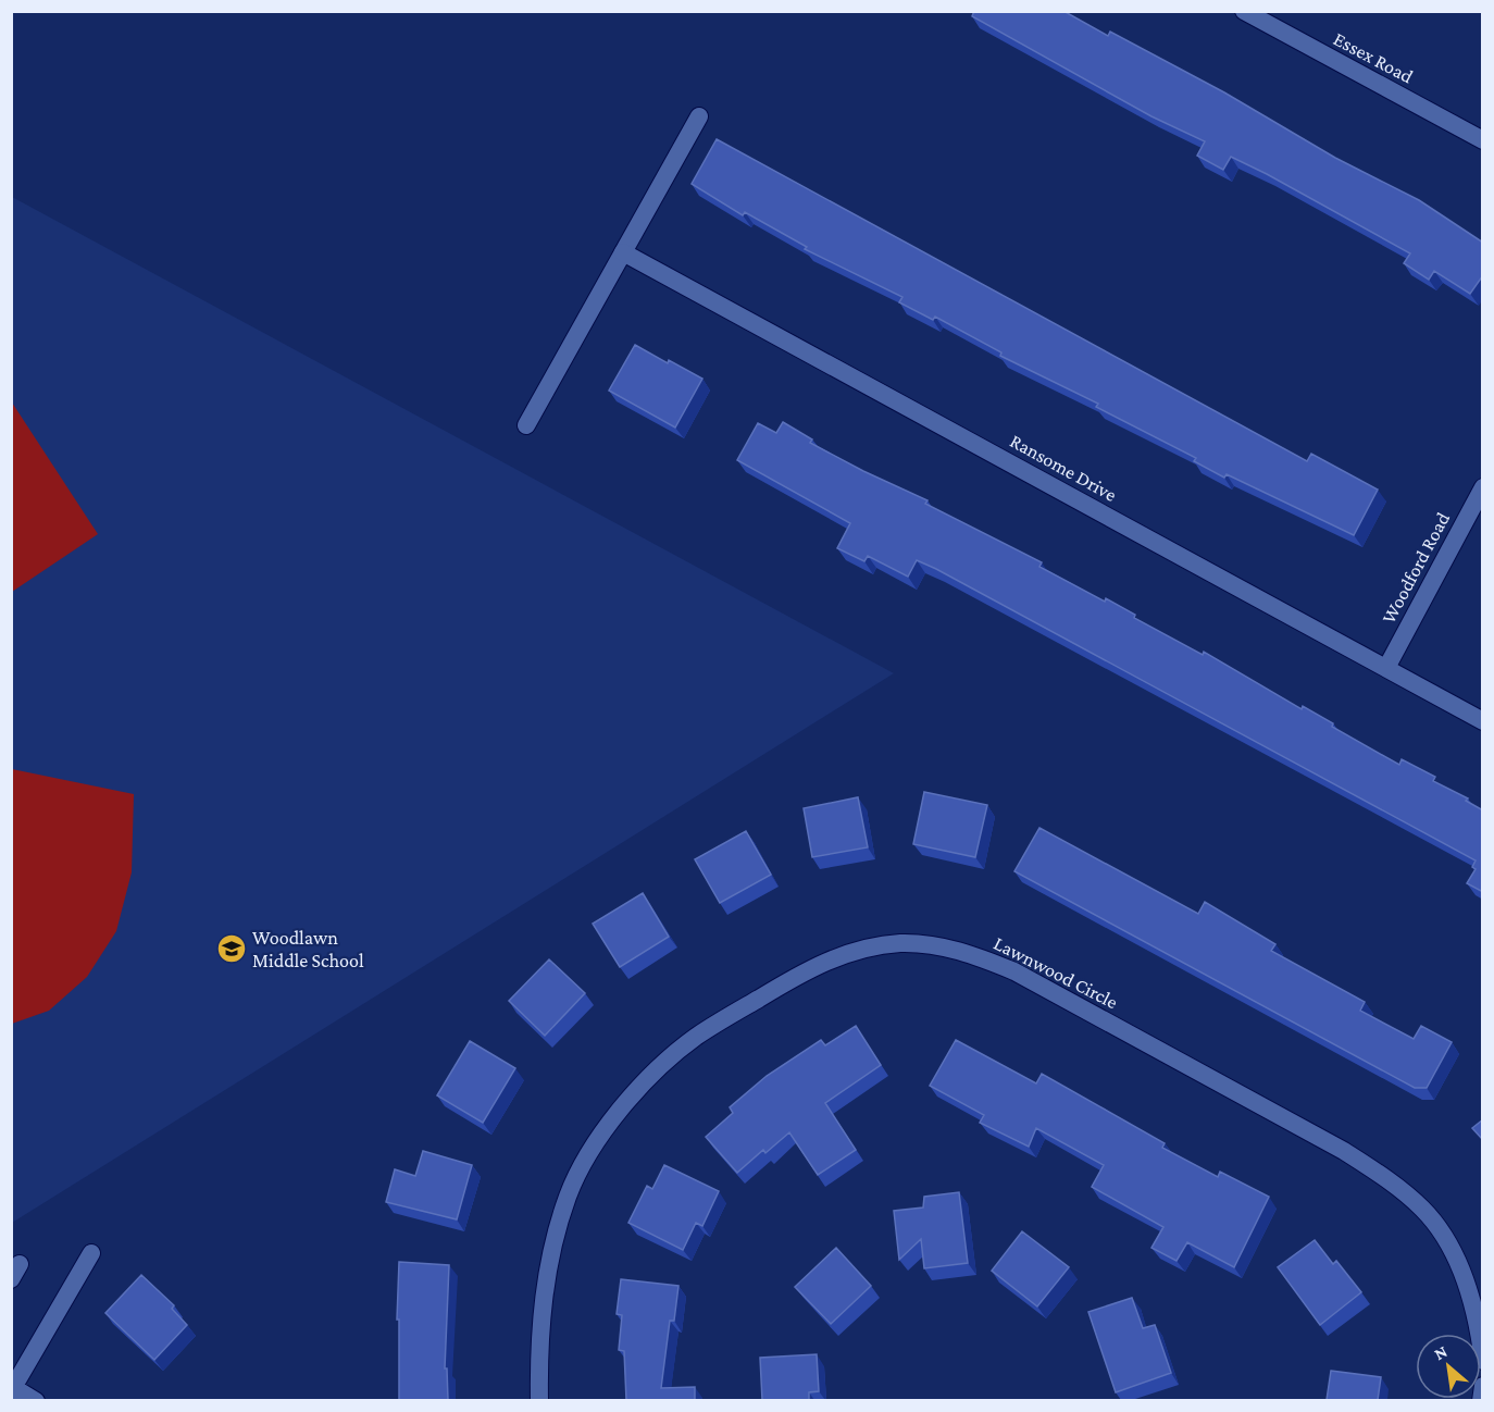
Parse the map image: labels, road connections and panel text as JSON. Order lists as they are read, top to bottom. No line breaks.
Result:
{"streets":{"street":["Essex Road","Ransome Drive","Woodford Road","Lawnwood Circle"]},"crossings":[["Ransome Drive","Woodford Road"]],"places":{"school or university":["Woodlawn Middle School"]},"north":"top left"}
